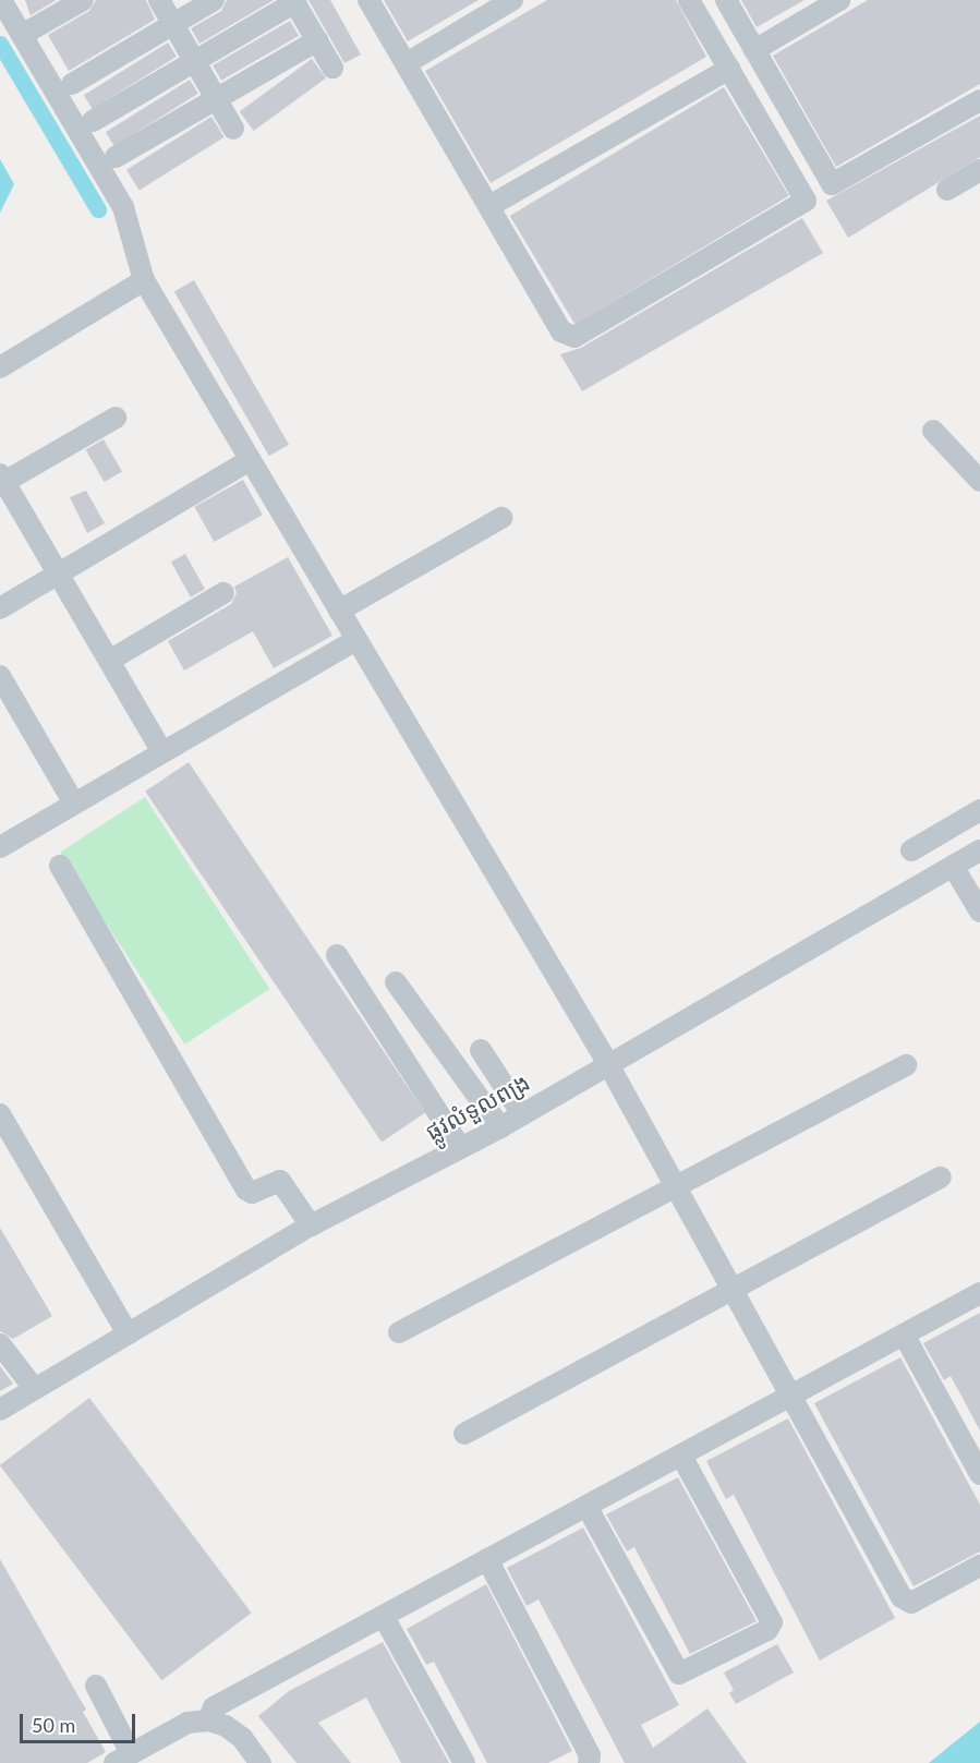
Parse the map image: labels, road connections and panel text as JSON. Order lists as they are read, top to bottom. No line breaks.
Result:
{"streets":{"street":["ផ្លូវលំទួលពង្រ"]},"scale_bar":"50 m"}
